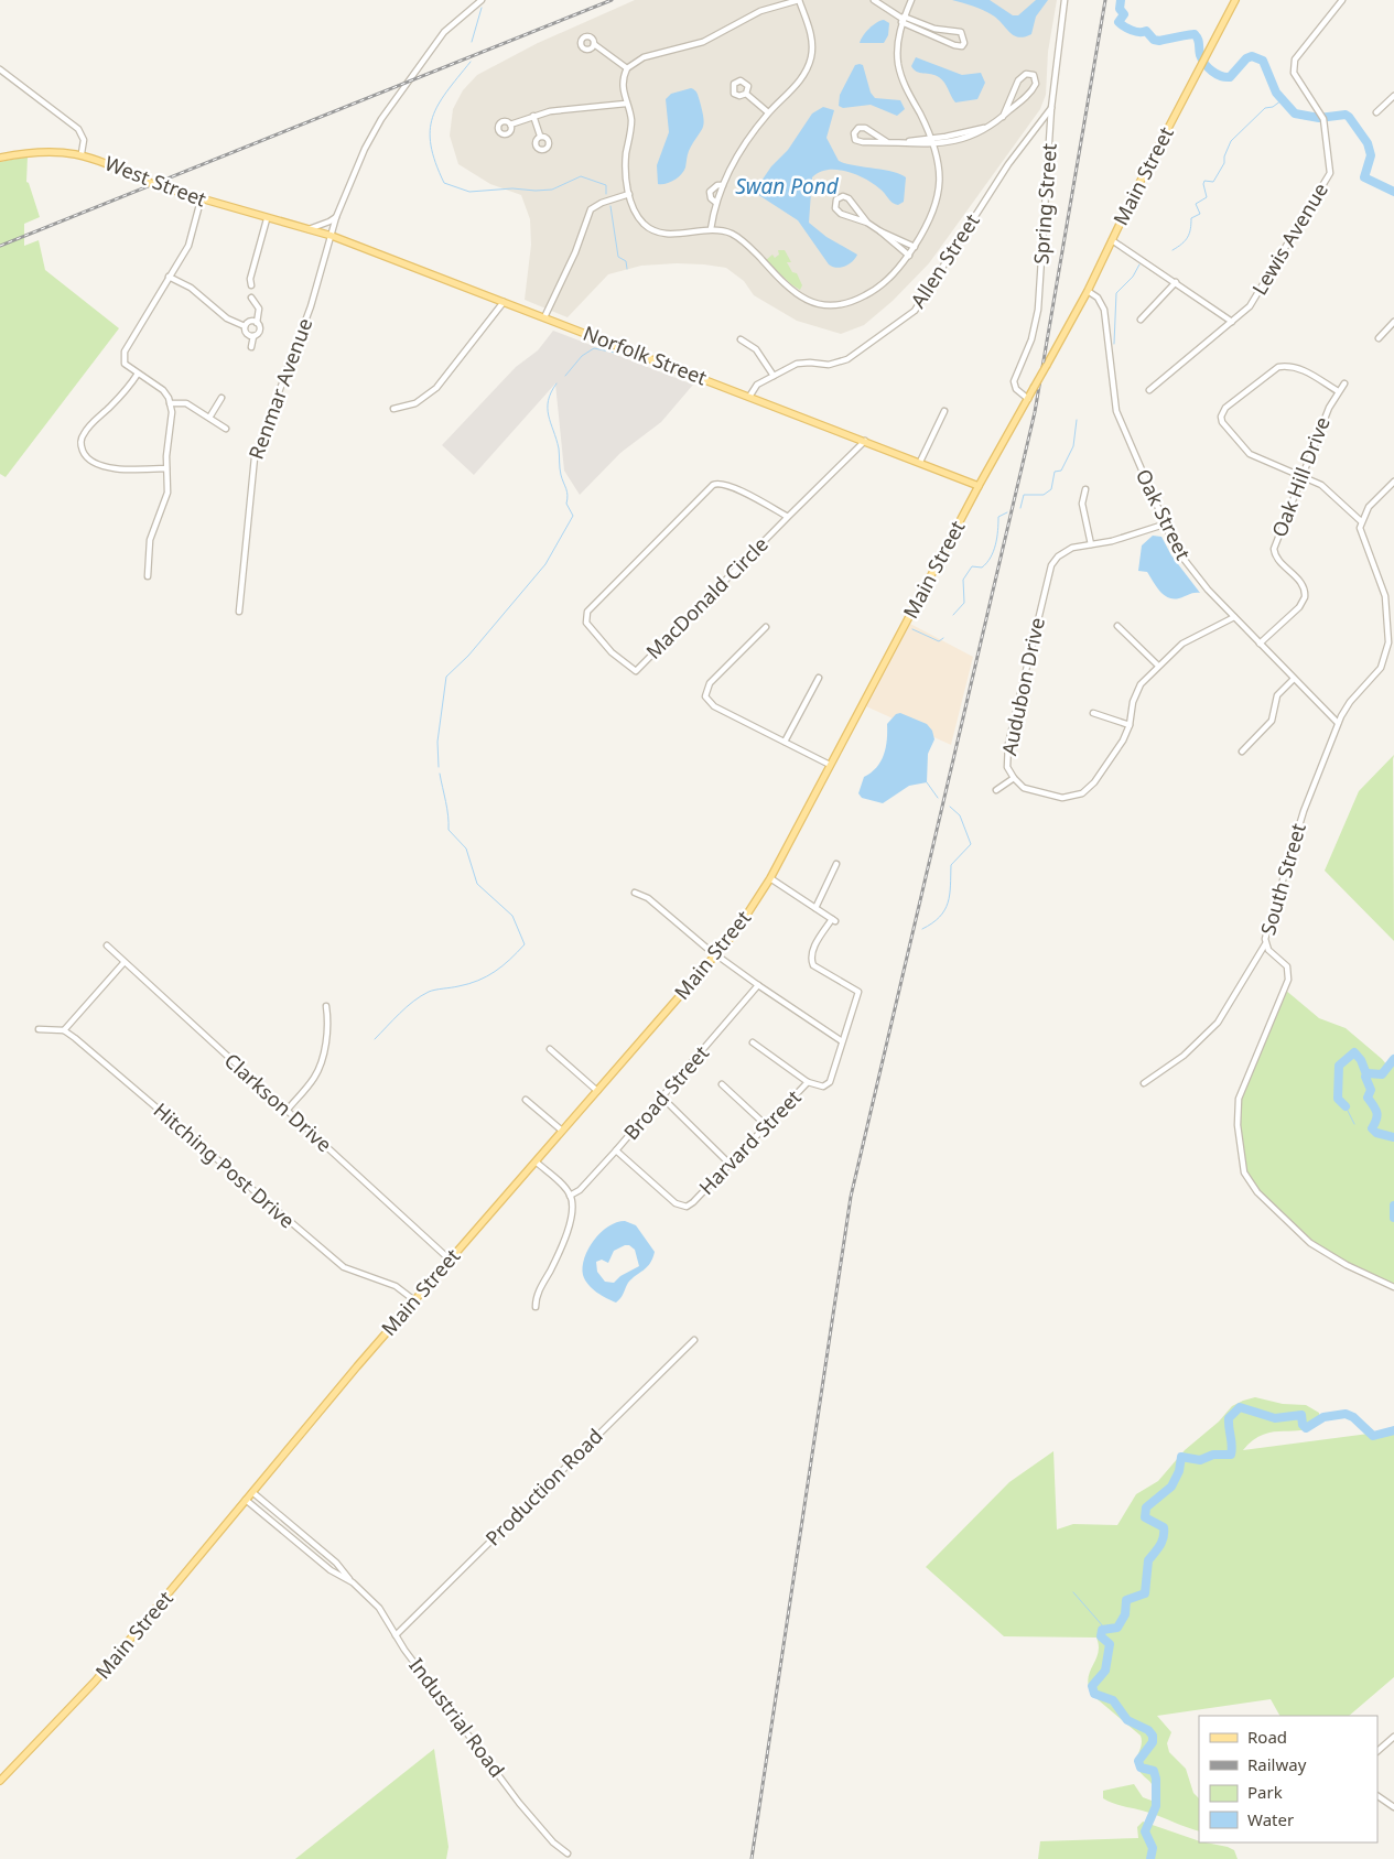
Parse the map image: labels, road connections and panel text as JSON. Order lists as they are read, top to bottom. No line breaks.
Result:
{"streets":{"main road":["Main Street","West Street","Norfolk Street"],"street":["Spring Street","Lewis Avenue","Allen Street","Renmar Avenue","Oak Hill Drive","Oak Street","MacDonald Circle","Audubon Drive","South Street","Broad Street","Clarkson Drive","Harvard Street","Hitching Post Drive","Production Road","Industrial Road"]},"crossings":[["Main Street","Spring Street"],["Main Street","Norfolk Street"],["Main Street","Oak Street"],["Main Street","Clarkson Drive"],["Main Street","Hitching Post Drive"],["Main Street","Industrial Road"],["West Street","Norfolk Street"],["Spring Street","Allen Street"],["Allen Street","Norfolk Street"],["Norfolk Street","Renmar Avenue"],["Norfolk Street","MacDonald Circle"],["Oak Hill Drive","Oak Street"],["Oak Street","Audubon Drive"],["Oak Street","South Street"],["Broad Street","Harvard Street"],["Production Road","Industrial Road"]],"water":["Swan Pond"],"legend":["Road","Railway","Park","Water"]}
